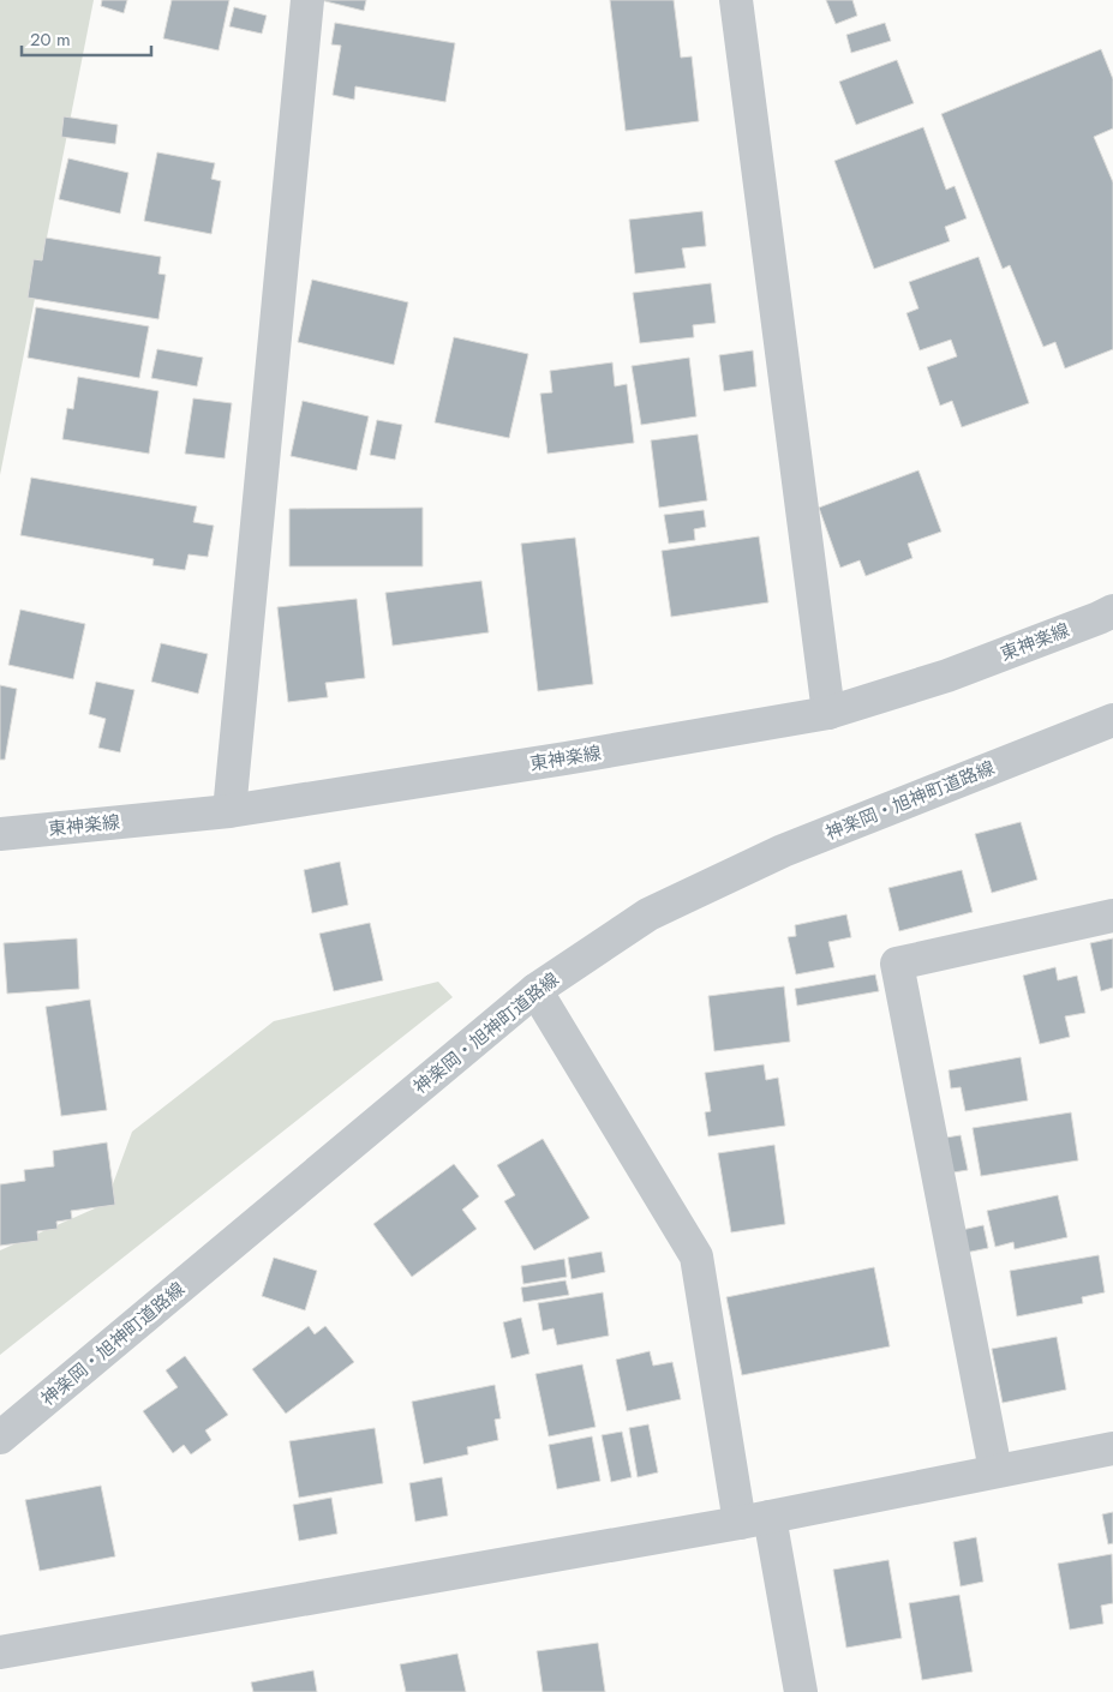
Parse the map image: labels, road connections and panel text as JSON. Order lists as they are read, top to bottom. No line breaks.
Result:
{"streets":{"street":["東神楽線","神楽岡・旭神町道路線"]},"scale_bar":"20 m"}
